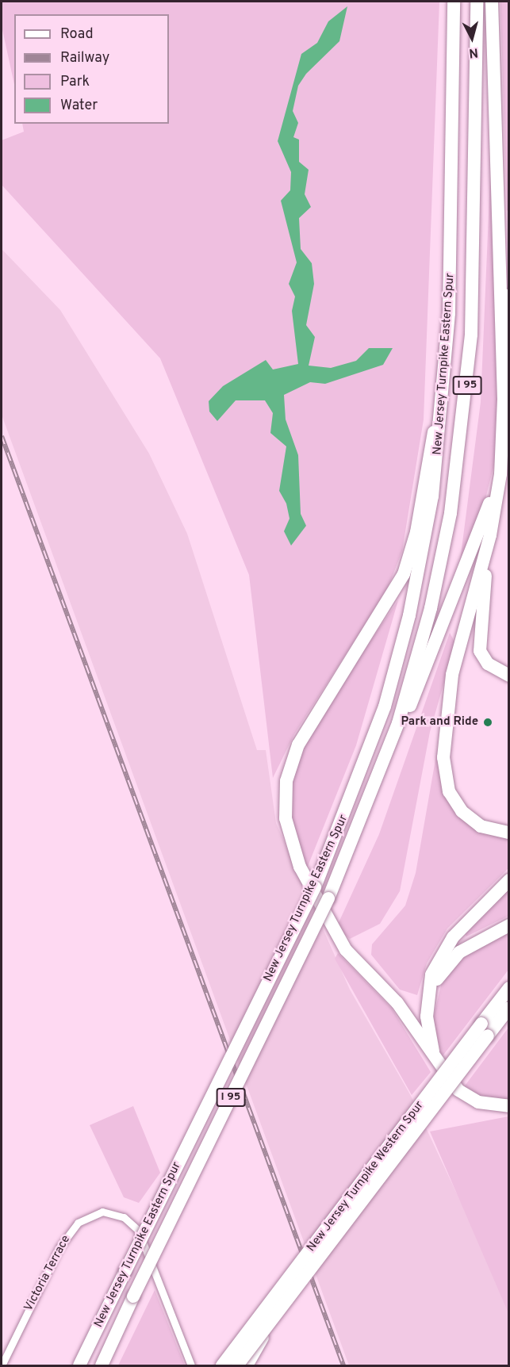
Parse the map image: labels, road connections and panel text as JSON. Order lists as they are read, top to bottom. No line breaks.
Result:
{"streets":{"highway":["New Jersey Turnpike Eastern Spur","I 95","New Jersey Turnpike Western Spur"],"street":["Victoria Terrace"]},"places":["Park and Ride"],"legend":["Road","Railway","Park","Water"],"north":"bottom"}
